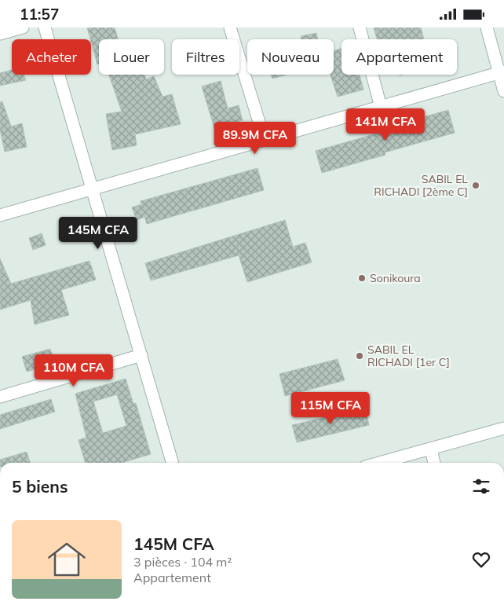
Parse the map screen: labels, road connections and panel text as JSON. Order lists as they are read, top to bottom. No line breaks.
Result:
{"places":["SABIL EL RICHADI [2ème C]","Sonikoura","SABIL EL RICHADI [1er C]"],"page":{"status":"11:57","chip":["Acheter","Louer","Filtres","Nouveau","Appartement"],"price":["141M CFA","89.9M CFA","145M CFA","110M CFA","115M CFA"],"heading":"5 biens","list":[{"name":"145M CFA","note":"3 pièces · 104 m² · Appartement"}]}}
